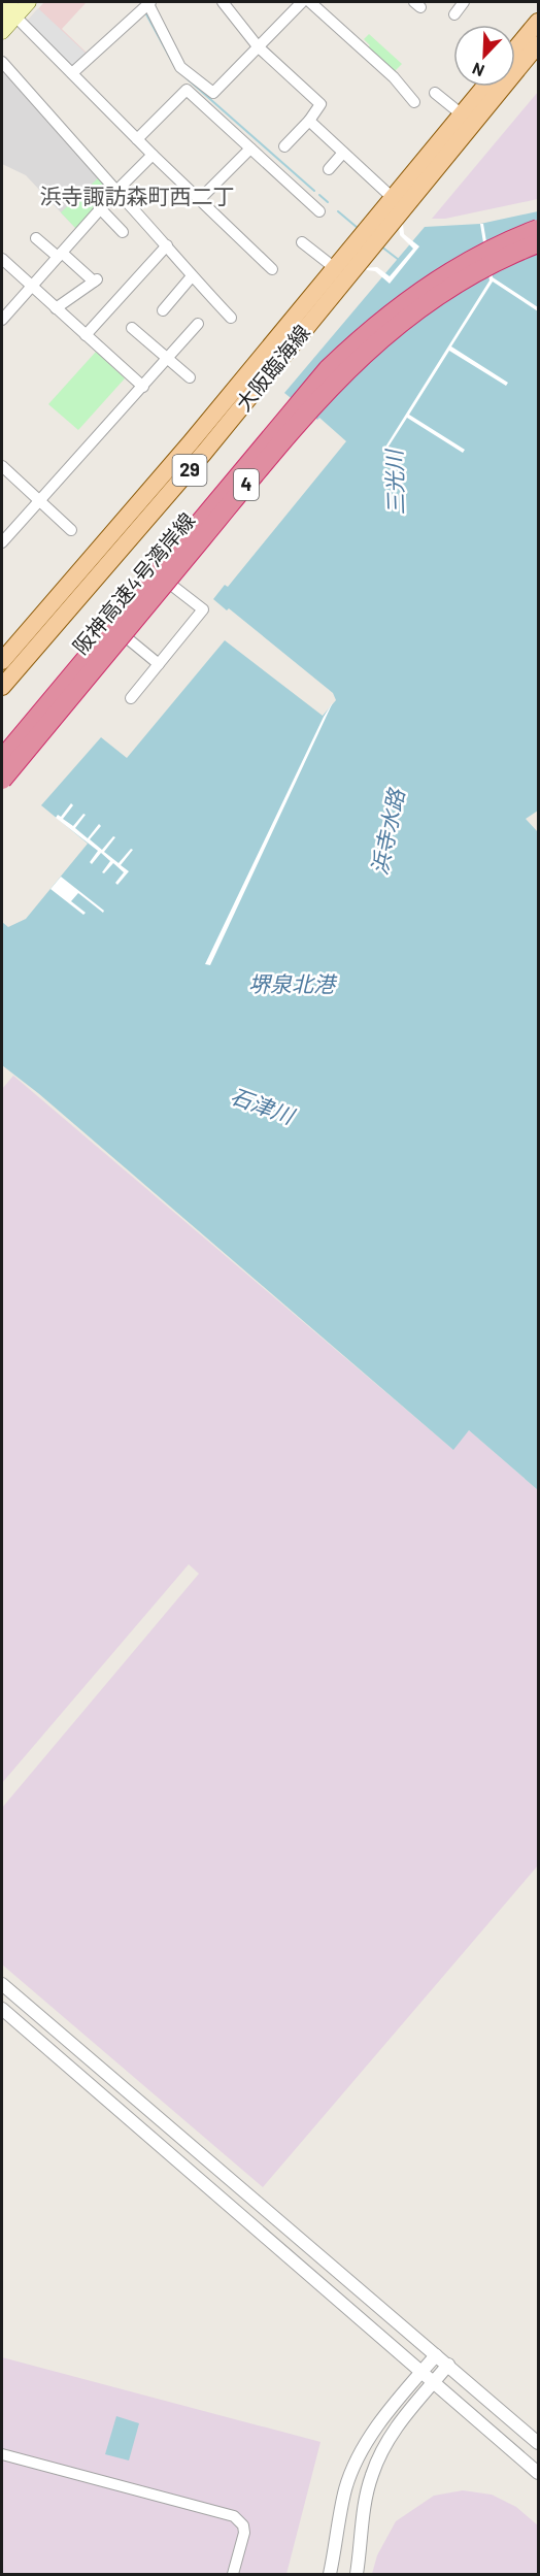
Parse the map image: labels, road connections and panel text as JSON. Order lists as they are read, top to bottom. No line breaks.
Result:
{"streets":{"highway":["4","阪神高速4号湾岸線"],"main road":["大阪臨海線","29"]},"districts":["浜寺諏訪森町西二丁"],"water":["三光川","浜寺水路","堺泉北港","石津川"],"north":"bottom left"}
